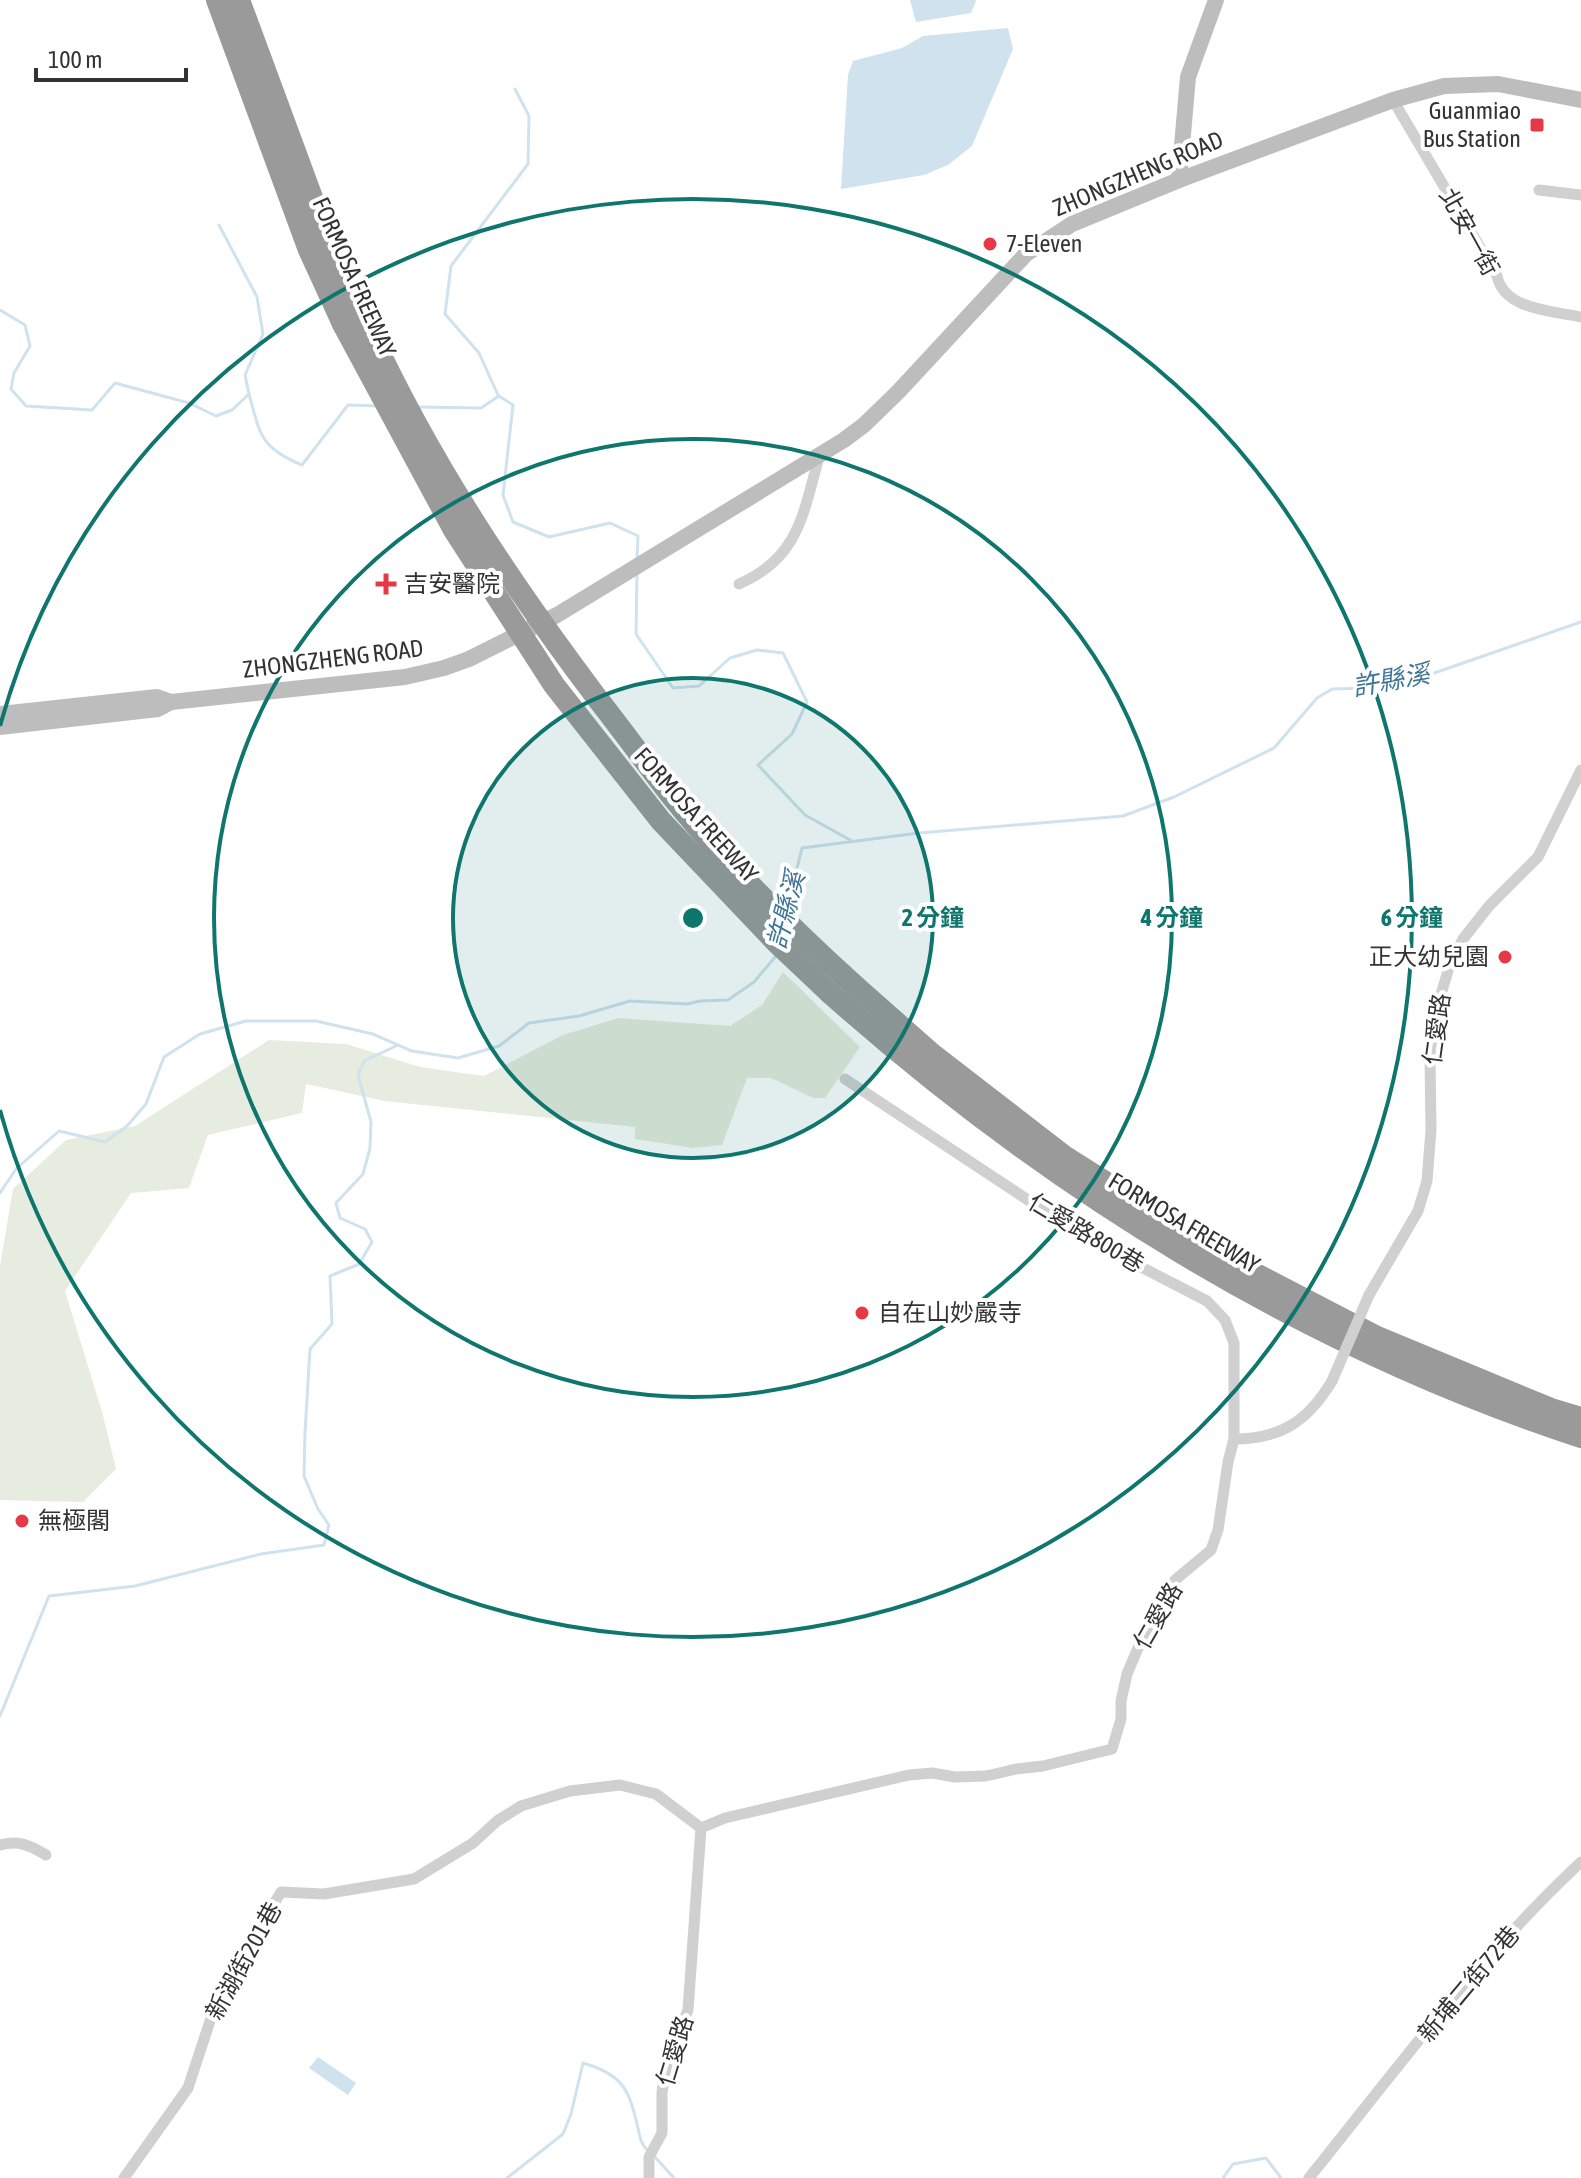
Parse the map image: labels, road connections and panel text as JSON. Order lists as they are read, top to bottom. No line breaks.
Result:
{"streets":{"highway":["FORMOSA FREEWAY"],"main road":["ZHONGZHENG ROAD"],"street":["北安一街","仁愛路","仁愛路800巷","新湖街201巷","新埔二街72巷"]},"crossings":[["ZHONGZHENG ROAD","北安一街"],["仁愛路","仁愛路800巷"],["仁愛路","新湖街201巷"]],"water":["許縣溪"],"places":{"transit":["Guanmiao Bus Station"],"other":["7-Eleven","正大幼兒園","自在山妙嚴寺","無極閣"],"health":["吉安醫院"]},"scale_bar":"100 m","rings":["2 分鐘","4 分鐘","6 分鐘"]}
